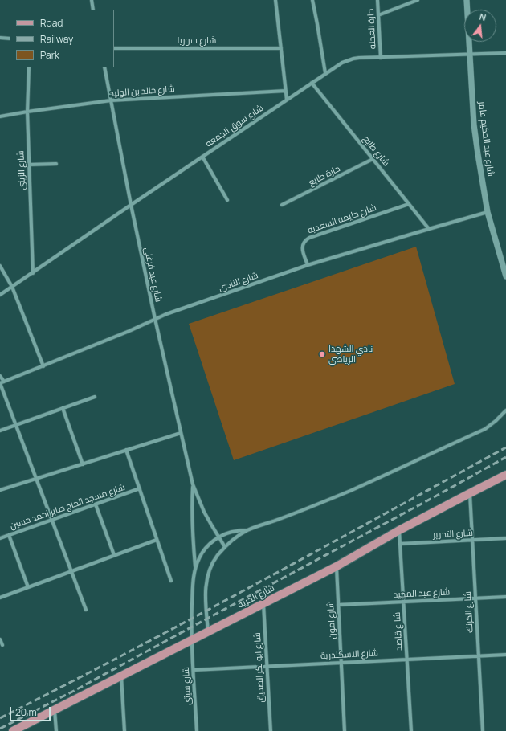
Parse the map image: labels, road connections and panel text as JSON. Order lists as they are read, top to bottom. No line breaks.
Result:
{"streets":{"main road":["شارع الحريه"],"street":["حارة العجله","شارع سوريا","شارع خالد بن الوليد","شارع سوق الجمعه","شارع عبد الحكيم عامر","شارع طايع","شارع الزينى","حارة طابع","شارع حليمه السعديه","شارع عيد فرغلى","شارع النادى","شارع مسجد الحاج صابر احمد حسين","شارع التحرير","شارع عبد المجيد","شارع الكرنك","شارع امون","شارع قاصد","شارع الاسكندرية","شارع ابو بكر الصديق","شارع سيتى"]},"crossings":[["حارة العجله","شارع سوق الجمعه"],["شارع خالد بن الوليد","شارع الزينى"],["شارع خالد بن الوليد","شارع عيد فرغلى"],["شارع سوق الجمعه","شارع عبد الحكيم عامر"],["شارع سوق الجمعه","شارع طايع"],["شارع سوق الجمعه","شارع الزينى"],["شارع سوق الجمعه","شارع عيد فرغلى"],["شارع عبد الحكيم عامر","شارع النادى"],["شارع طايع","حارة طابع"],["شارع طايع","شارع حليمه السعديه"],["شارع طايع","شارع النادى"],["شارع حليمه السعديه","شارع النادى"],["شارع عيد فرغلى","شارع النادى"],["شارع عيد فرغلى","شارع سيتى"],["شارع التحرير","شارع الكرنك"],["شارع التحرير","شارع قاصد"],["شارع عبد المجيد","شارع الكرنك"],["شارع عبد المجيد","شارع امون"],["شارع عبد المجيد","شارع قاصد"],["شارع الحريه","شارع الكرنك"],["شارع الحريه","شارع امون"],["شارع الحريه","شارع قاصد"],["شارع الحريه","شارع ابو بكر الصديق"],["شارع الحريه","شارع سيتى"],["شارع الكرنك","شارع الاسكندرية"],["شارع امون","شارع الاسكندرية"],["شارع قاصد","شارع الاسكندرية"],["شارع الاسكندرية","شارع ابو بكر الصديق"],["شارع الاسكندرية","شارع سيتى"]],"places":["نادي الشهدا الرياضي"],"legend":["Road","Railway","Park"],"scale_bar":"20 m","north":"top"}
